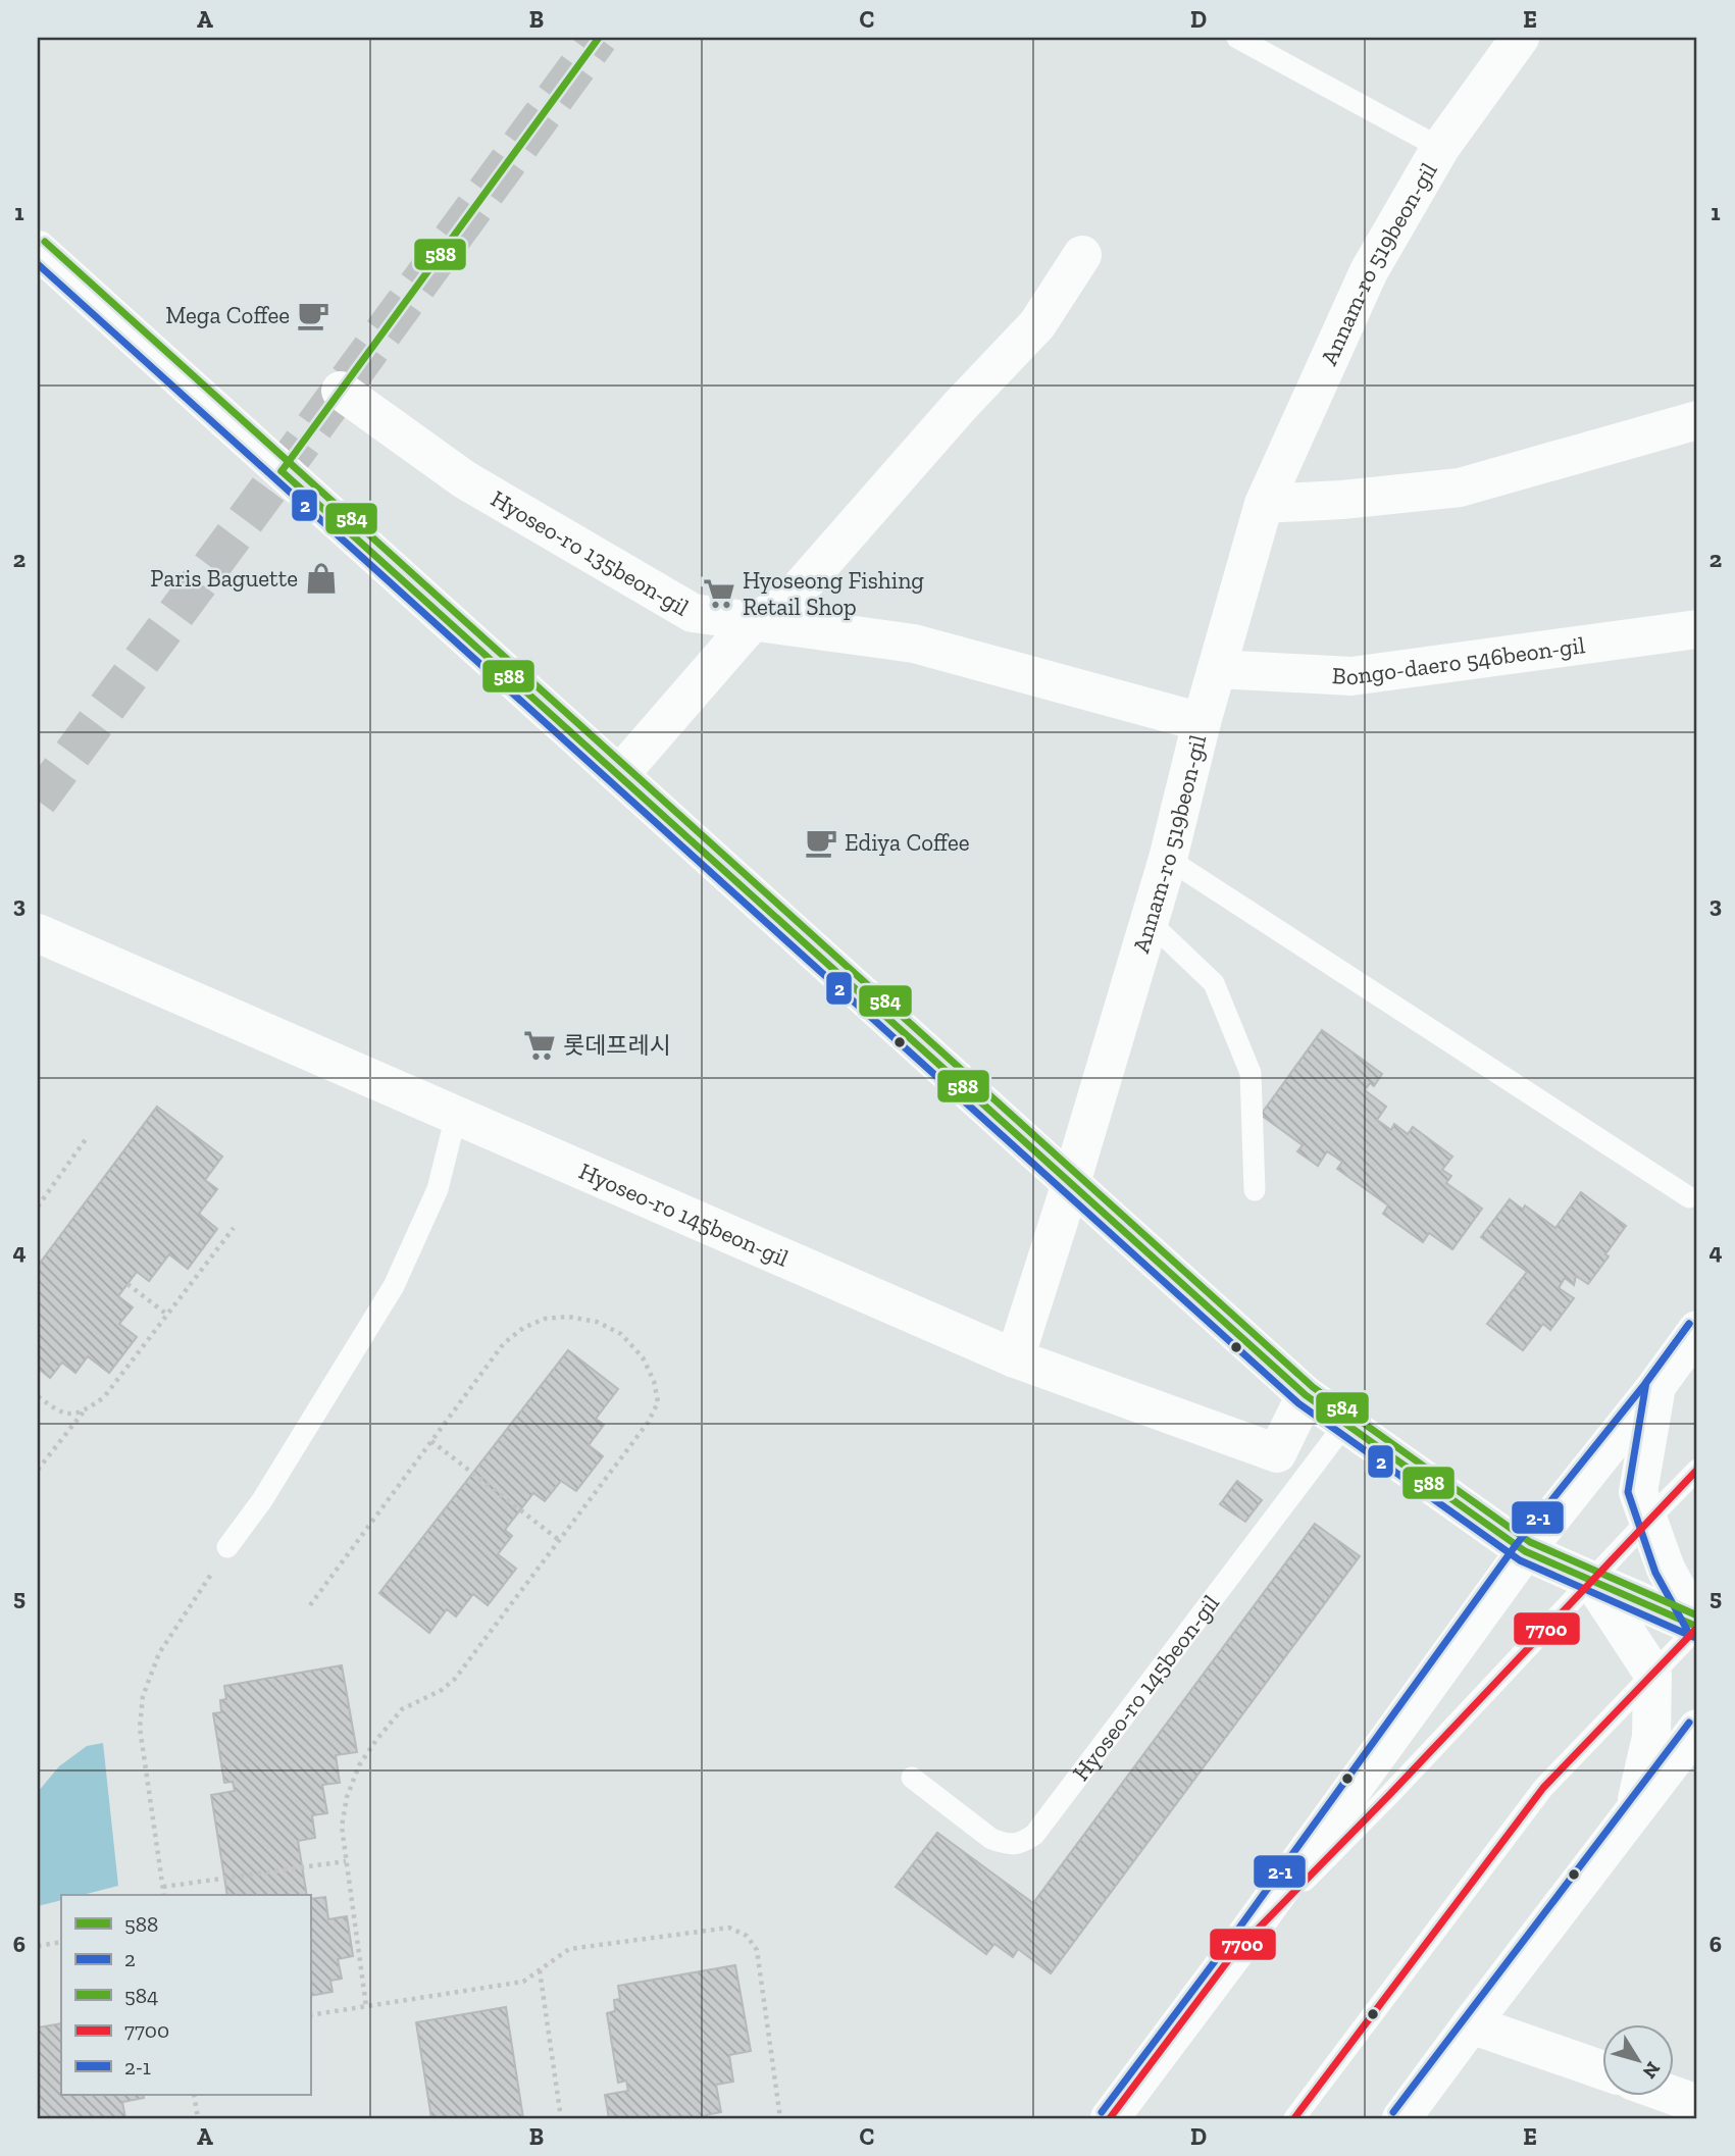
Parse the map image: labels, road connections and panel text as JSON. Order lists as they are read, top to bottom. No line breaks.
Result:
{"streets":{"street":["Annam-ro 519beon-gil","Hyoseo-ro 135beon-gil","Bongo-daero 546beon-gil","Hyoseo-ro 145beon-gil"]},"crossings":[["Annam-ro 519beon-gil","Hyoseo-ro 135beon-gil"],["Annam-ro 519beon-gil","Bongo-daero 546beon-gil"],["Annam-ro 519beon-gil","Hyoseo-ro 145beon-gil"]],"places":{"cafe":["Mega Coffee","Ediya Coffee"],"shop":["Paris Baguette"],"supermarket":["Hyoseong Fishing Retail Shop","롯데프레시"]},"lines":["transit line 588","transit line 584","transit line 2","transit line 2-1","transit line 7700"],"legend":["588","2","584","7700","2-1"],"north":"bottom right","grid":{"columns":["A","B","C","D","E"],"rows":["1","2","3","4","5","6"]}}
